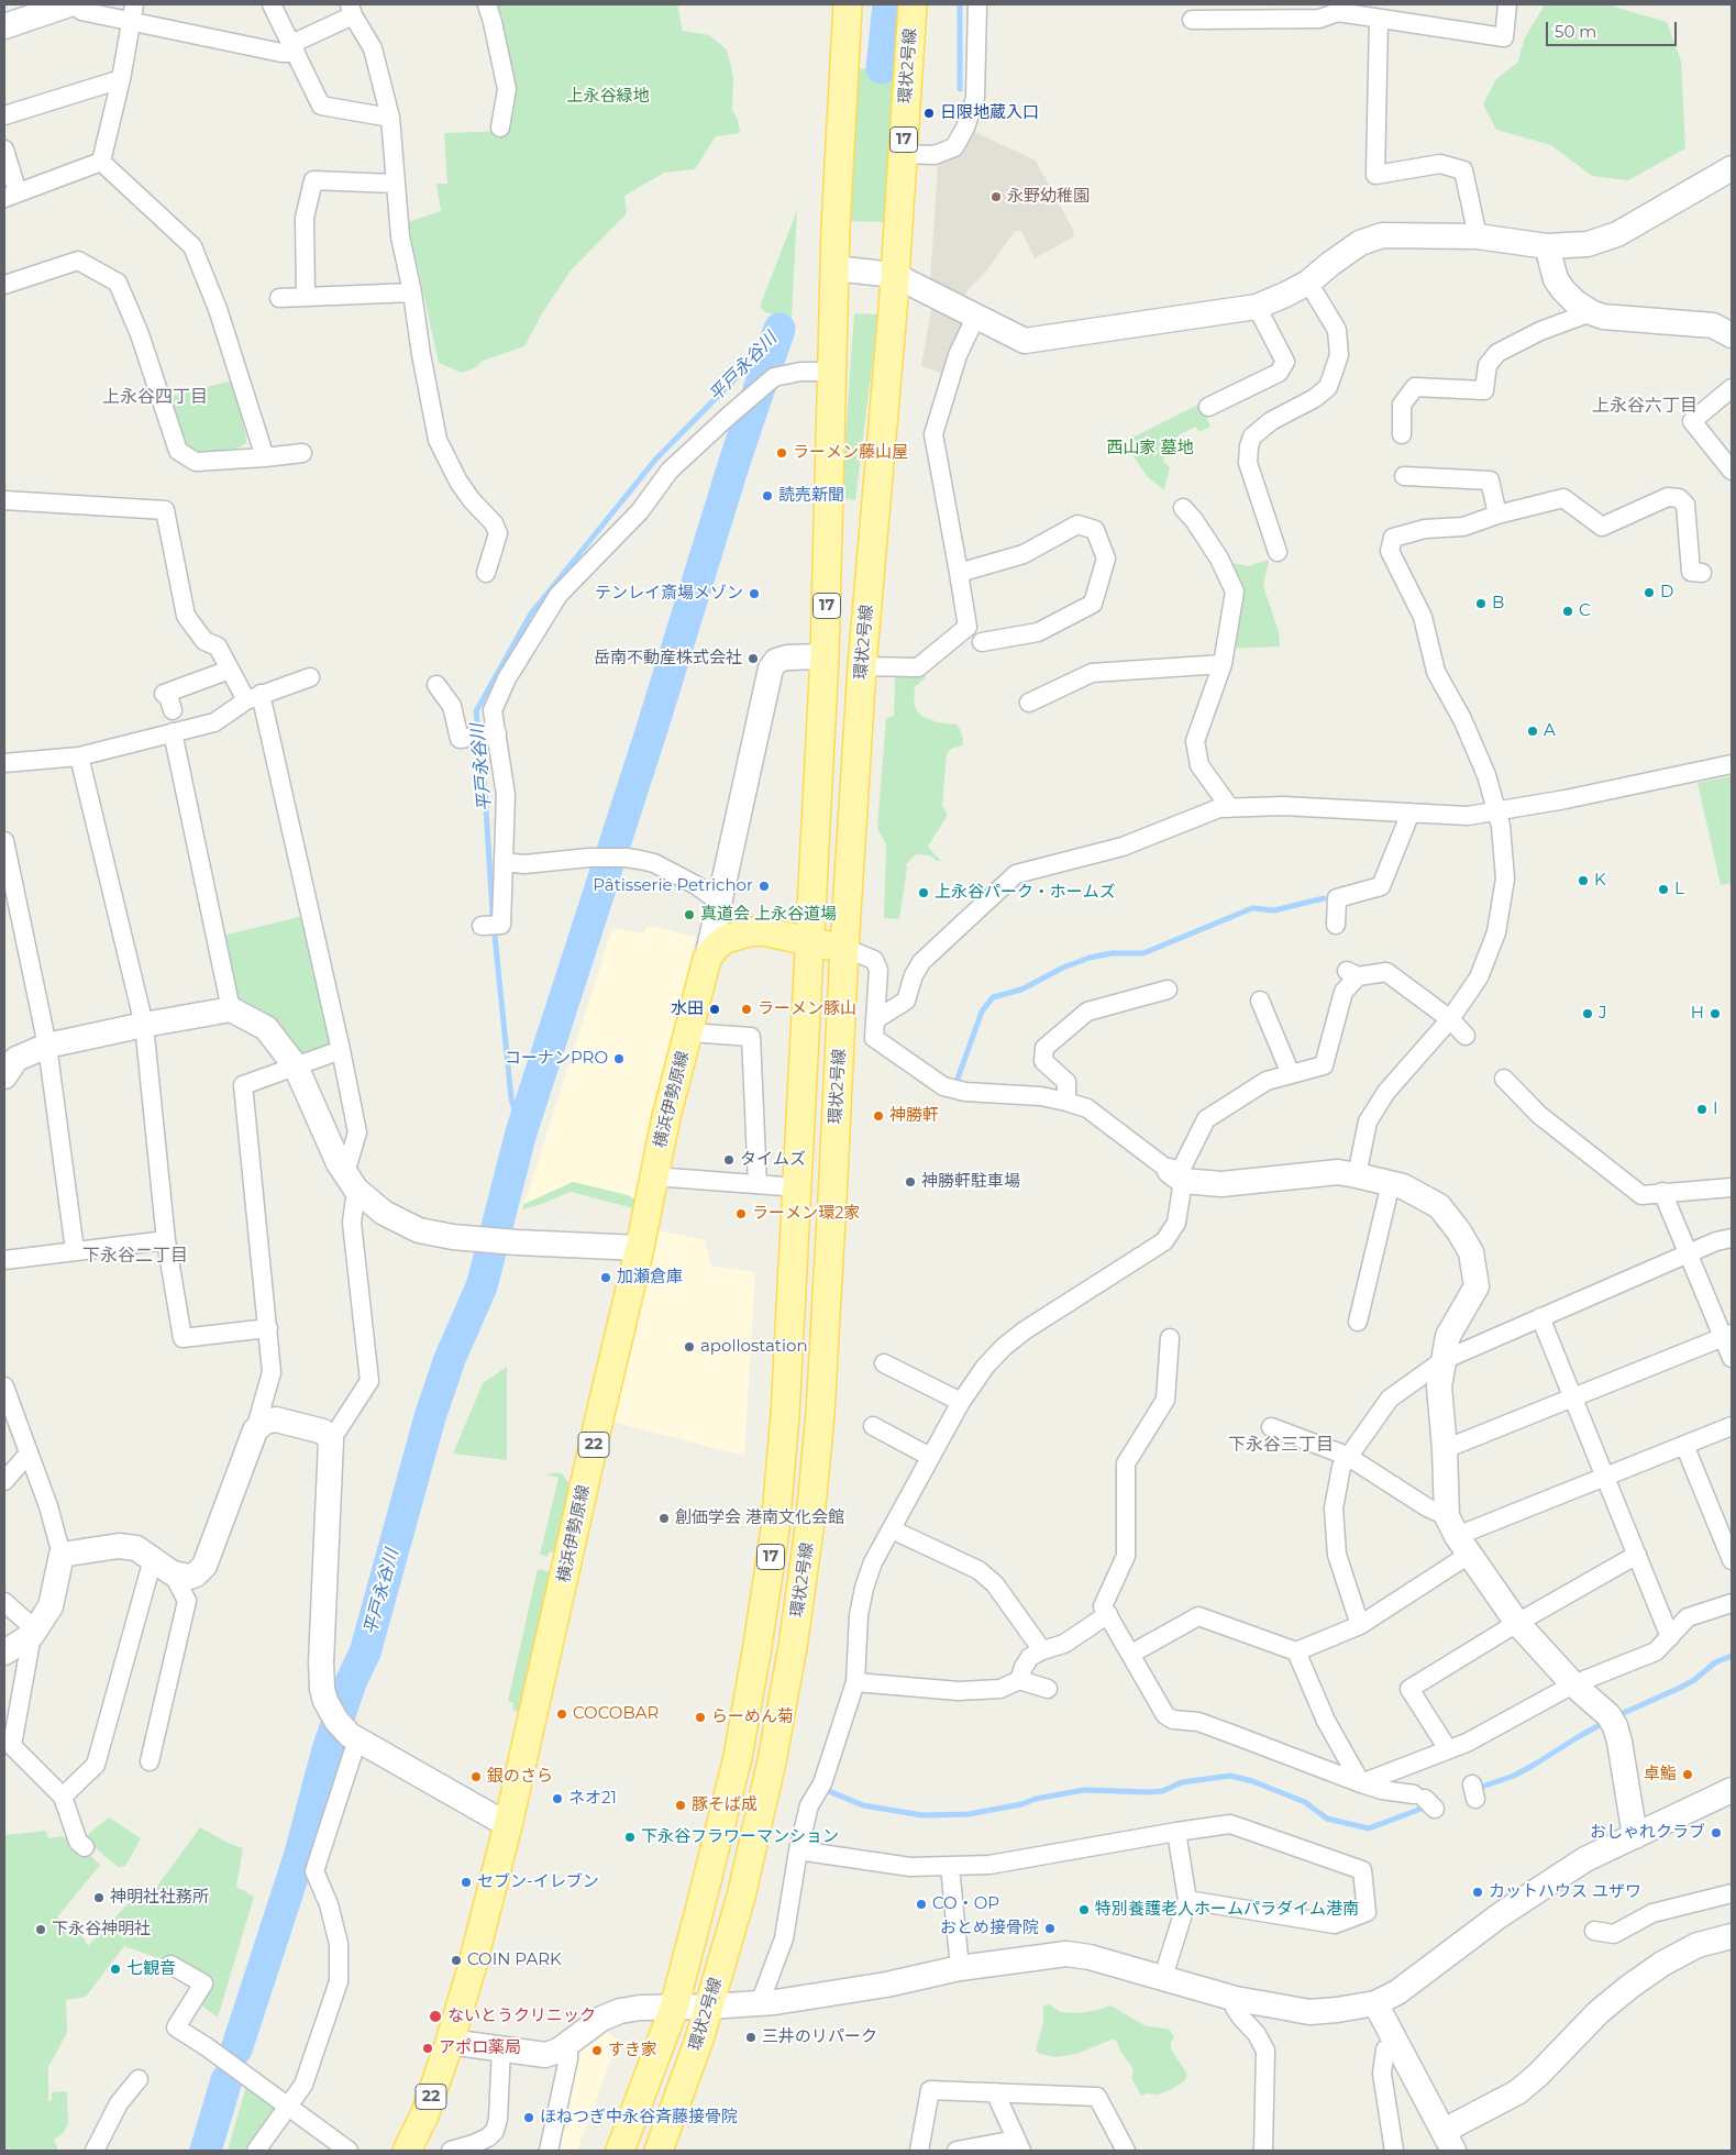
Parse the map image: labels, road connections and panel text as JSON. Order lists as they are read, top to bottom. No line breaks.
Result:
{"streets":{"main road":["環状2号線","17","横浜伊勢原線","22"]},"crossings":[["環状2号線","横浜伊勢原線"]],"districts":["上永谷四丁目","上永谷六丁目","下永谷二丁目","下永谷三丁目"],"water":["平戸永谷川"],"parks":["上永谷緑地","西山家 墓地"],"places":["日限地蔵入口","永野幼稚園","ラーメン藤山屋","読売新聞","D","テンレイ斎場メゾン","B","C","岳南不動産株式会社","A","K","Pâtisserie Petrichor","L","上永谷パーク・ホームズ","真道会 上永谷道場","水田","ラーメン豚山","J","H","コーナンPRO","I","神勝軒","タイムズ","神勝軒駐車場","ラーメン環2家","加瀬倉庫","apollostation","創価学会 港南文化会館","COCOBAR","らーめん菊","卓鮨","銀のさら","ネオ21","豚そば成","おしゃれクラブ","下永谷フラワーマンション","セブン-イレブン","カットハウス ユザワ","神明社社務所","CO・OP","特別養護老人ホームパラダイム港南","おとめ接骨院","下永谷神明社","COIN PARK","七観音","ないとうクリニック","三井のリパーク","アポロ薬局","すき家","ほねつぎ中永谷斉藤接骨院"],"scale_bar":"50 m"}
